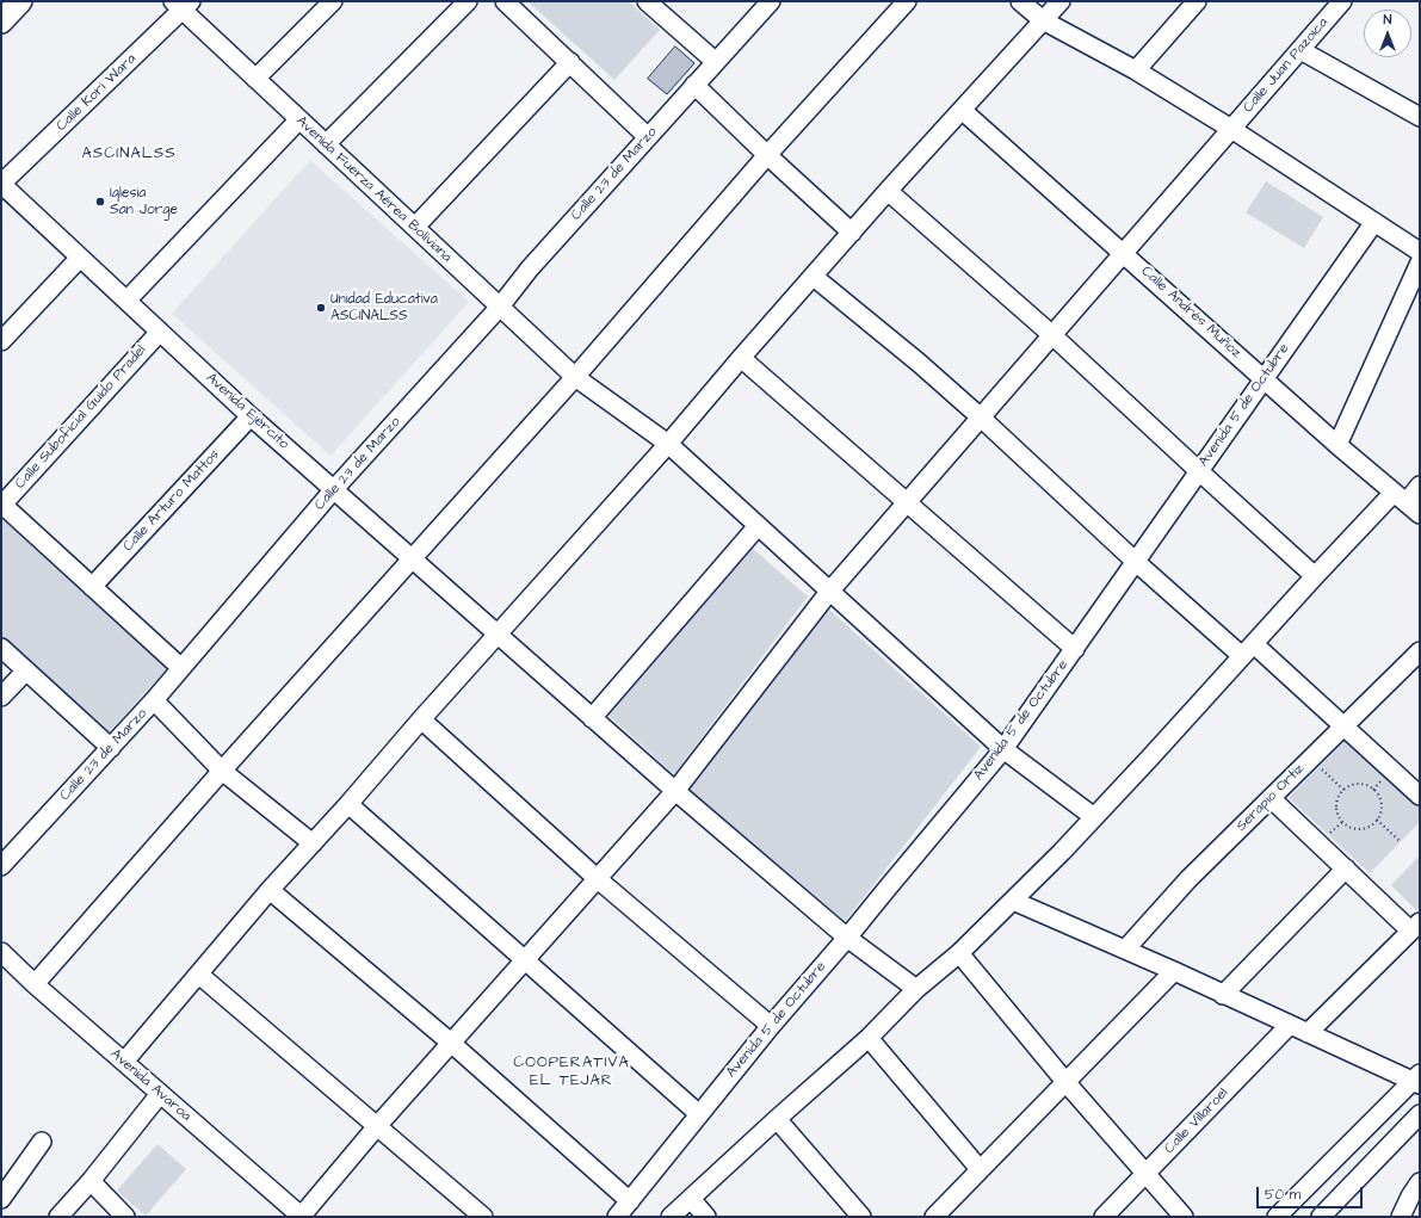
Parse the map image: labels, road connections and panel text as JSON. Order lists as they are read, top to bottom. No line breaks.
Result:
{"streets":{"street":["Calle Juan Pazoica","Calle Kori Wara","Calle 23 de Marzo","Avenida Fuerza Aérea Boliviana","Calle Andrés Muñoz","Avenida 5 de Octubre","Avenida Ejército","Calle Suboficial Guido Pradel","Calle Arturo Mattos","Serapio Ortiz","Avenida Avaroa","Calle Villaroel"]},"crossings":[["Calle Juan Pazoica","Avenida Fuerza Aérea Boliviana"],["Calle Juan Pazoica","Calle Andrés Muñoz"],["Calle Juan Pazoica","Avenida Ejército"],["Calle Juan Pazoica","Avenida Avaroa"],["Calle Kori Wara","Avenida Fuerza Aérea Boliviana"],["Calle Kori Wara","Avenida Ejército"],["Calle 23 de Marzo","Avenida Fuerza Aérea Boliviana"],["Calle 23 de Marzo","Avenida Ejército"],["Avenida Fuerza Aérea Boliviana","Avenida 5 de Octubre"],["Calle Andrés Muñoz","Avenida 5 de Octubre"],["Avenida 5 de Octubre","Avenida Ejército"],["Avenida Ejército","Calle Suboficial Guido Pradel"],["Avenida Ejército","Calle Arturo Mattos"]],"districts":["ASCINALSS","COOPERATIVA EL TEJAR"],"places":["Iglesia San Jorge","Unidad Educativa ASCINALSS"],"scale_bar":"50 m","north":"top"}
